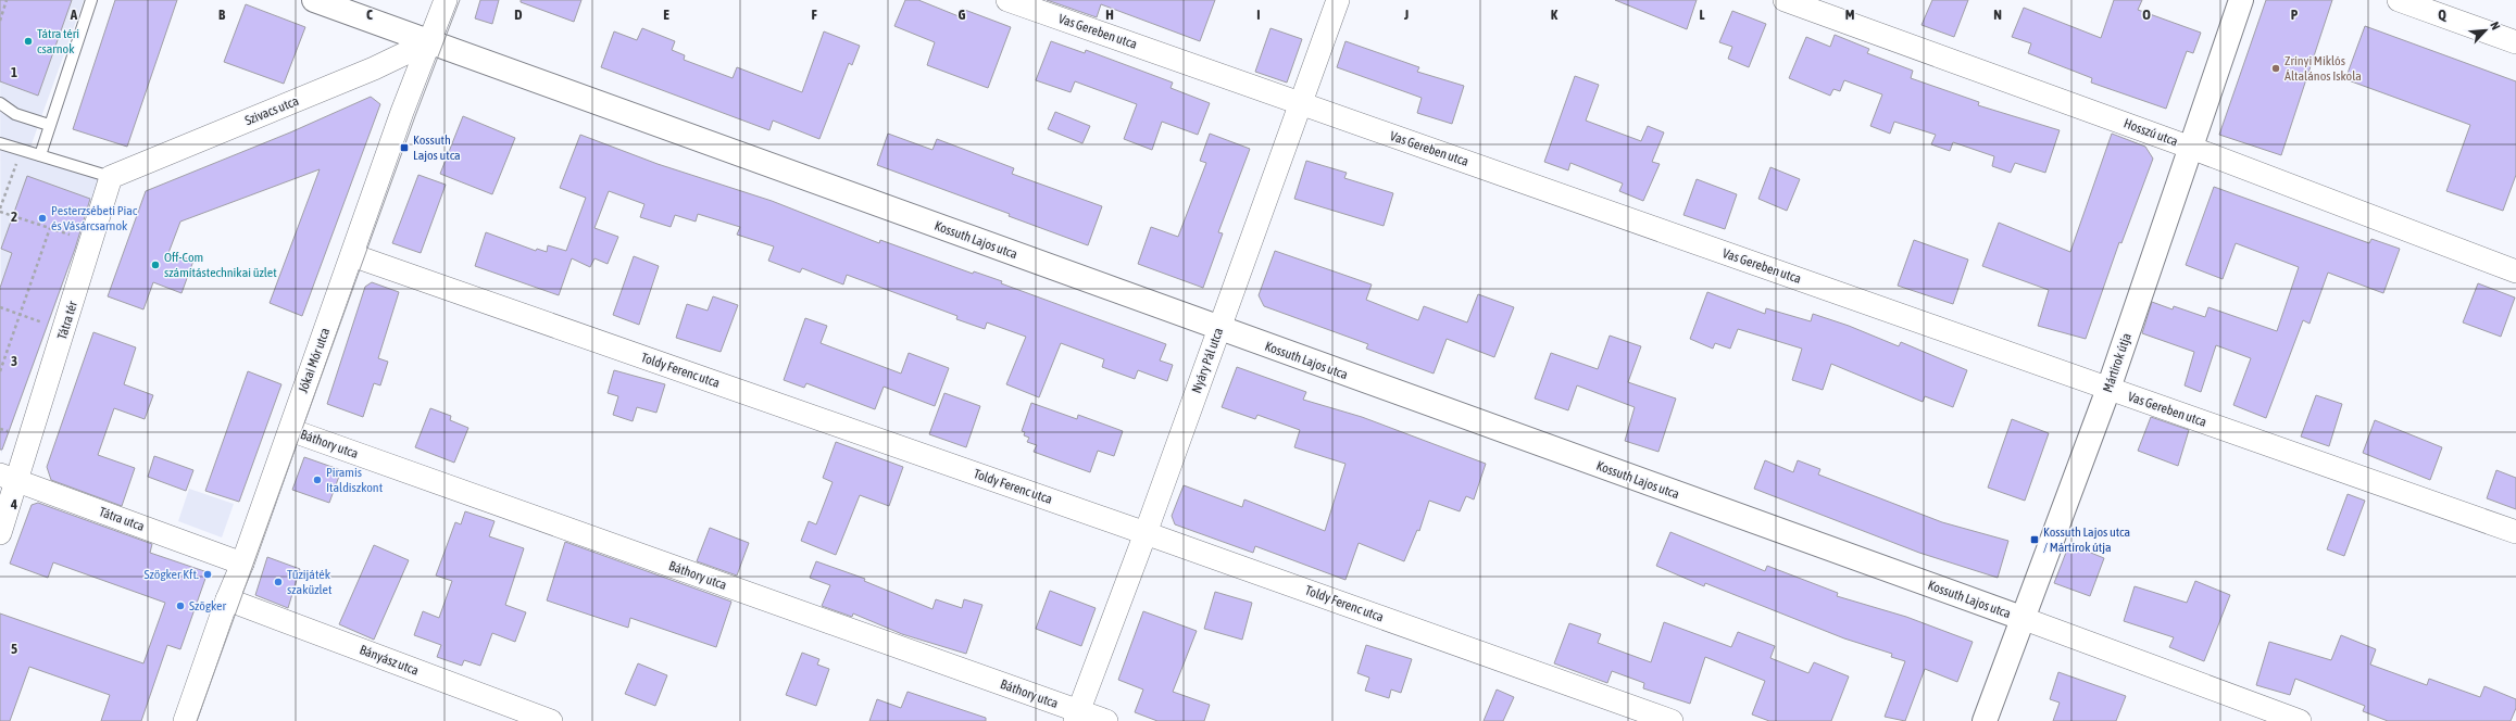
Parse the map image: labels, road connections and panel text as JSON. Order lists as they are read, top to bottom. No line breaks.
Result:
{"streets":{"street":["Vas Gereben utca","Szivacs utca","Hosszú utca","Kossuth Lajos utca","Tátra tér","Jókai Mór utca","Nyáry Pál utca","Mártírok útja","Toldy Ferenc utca","Báthory utca","Tátra utca","Bányász utca"]},"crossings":[["Vas Gereben utca","Nyáry Pál utca"],["Vas Gereben utca","Mártírok útja"],["Szivacs utca","Kossuth Lajos utca"],["Szivacs utca","Tátra tér"],["Szivacs utca","Jókai Mór utca"],["Hosszú utca","Mártírok útja"],["Kossuth Lajos utca","Jókai Mór utca"],["Kossuth Lajos utca","Nyáry Pál utca"],["Kossuth Lajos utca","Mártírok útja"],["Tátra tér","Tátra utca"],["Jókai Mór utca","Toldy Ferenc utca"],["Jókai Mór utca","Báthory utca"],["Jókai Mór utca","Tátra utca"],["Jókai Mór utca","Bányász utca"],["Nyáry Pál utca","Toldy Ferenc utca"],["Nyáry Pál utca","Báthory utca"]],"places":{"other":["Tátra téri csarnok","Zrínyi Miklós Általános Iskola","Pesterzsébeti Piac és Vásárcsarnok","Off-Com számítástechnikai üzlet","Piramis Italdiszkont","Szögker Kft.","Tűzijáték szaküzlet","Szögker"],"transit":["Kossuth Lajos utca","Kossuth Lajos utca / Mártírok útja"]},"north":"top right","grid":{"columns":["A","B","C","D","E","F","G","H","I","J","K","L","M","N","O","P","Q"],"rows":["1","2","3","4","5"]}}
